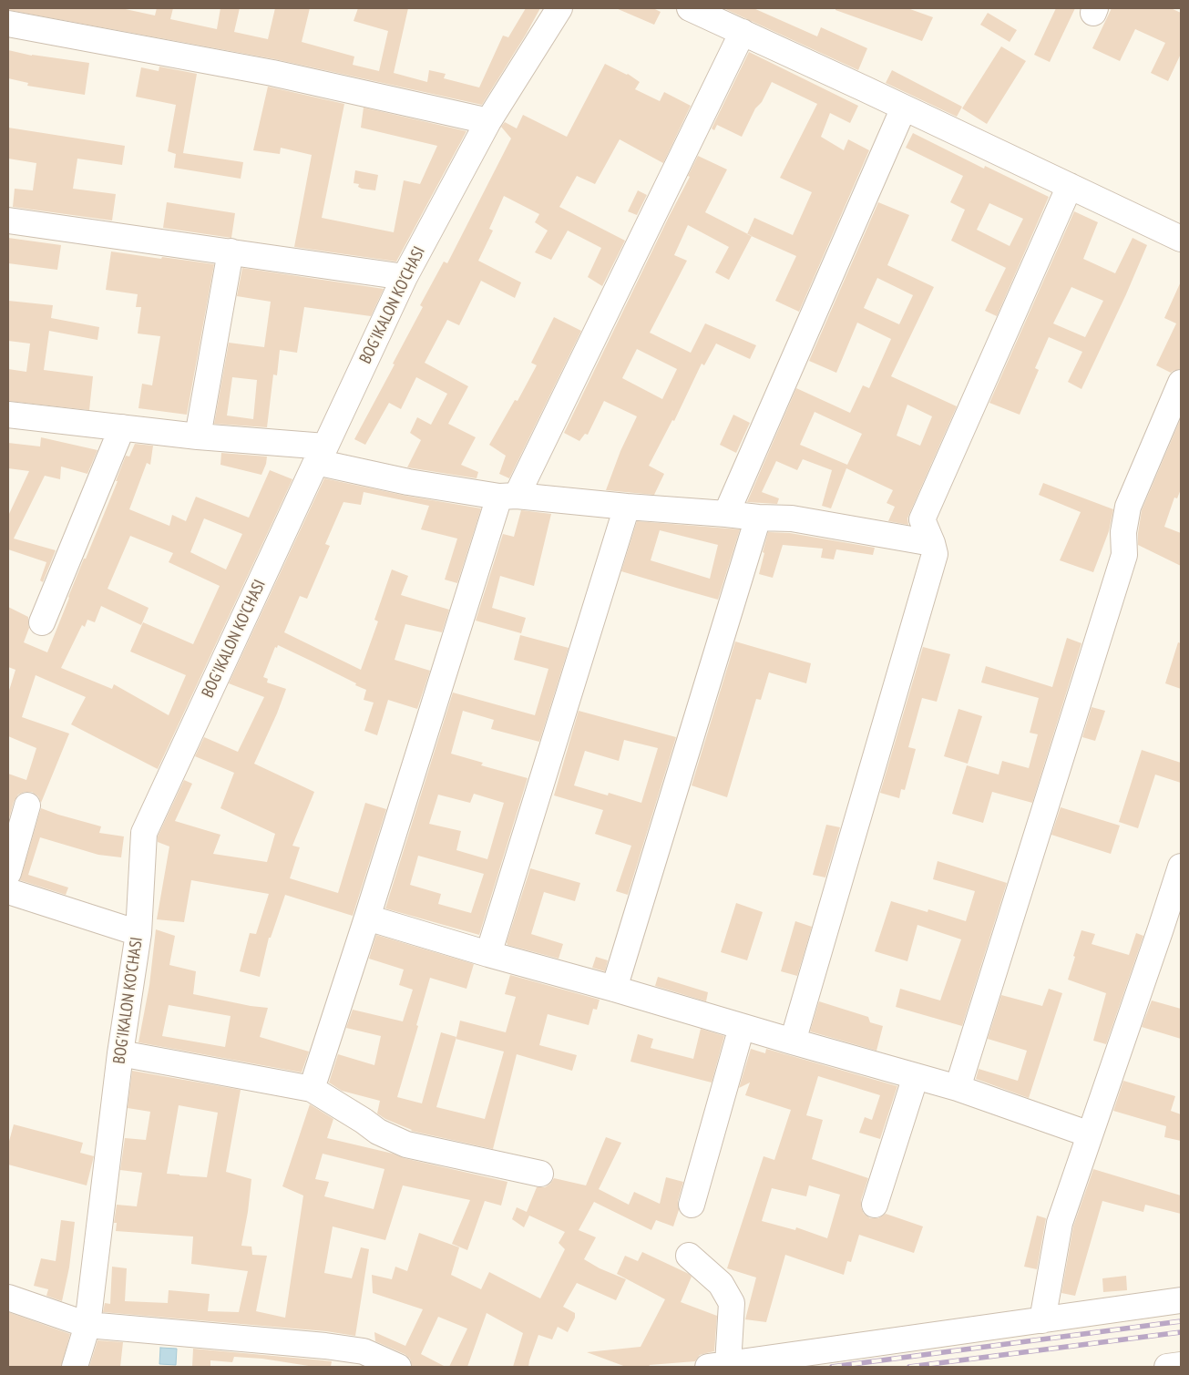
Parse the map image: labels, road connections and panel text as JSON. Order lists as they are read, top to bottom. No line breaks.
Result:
{"streets":{"street":["BOG'IKALON KO'CHASI"]}}
